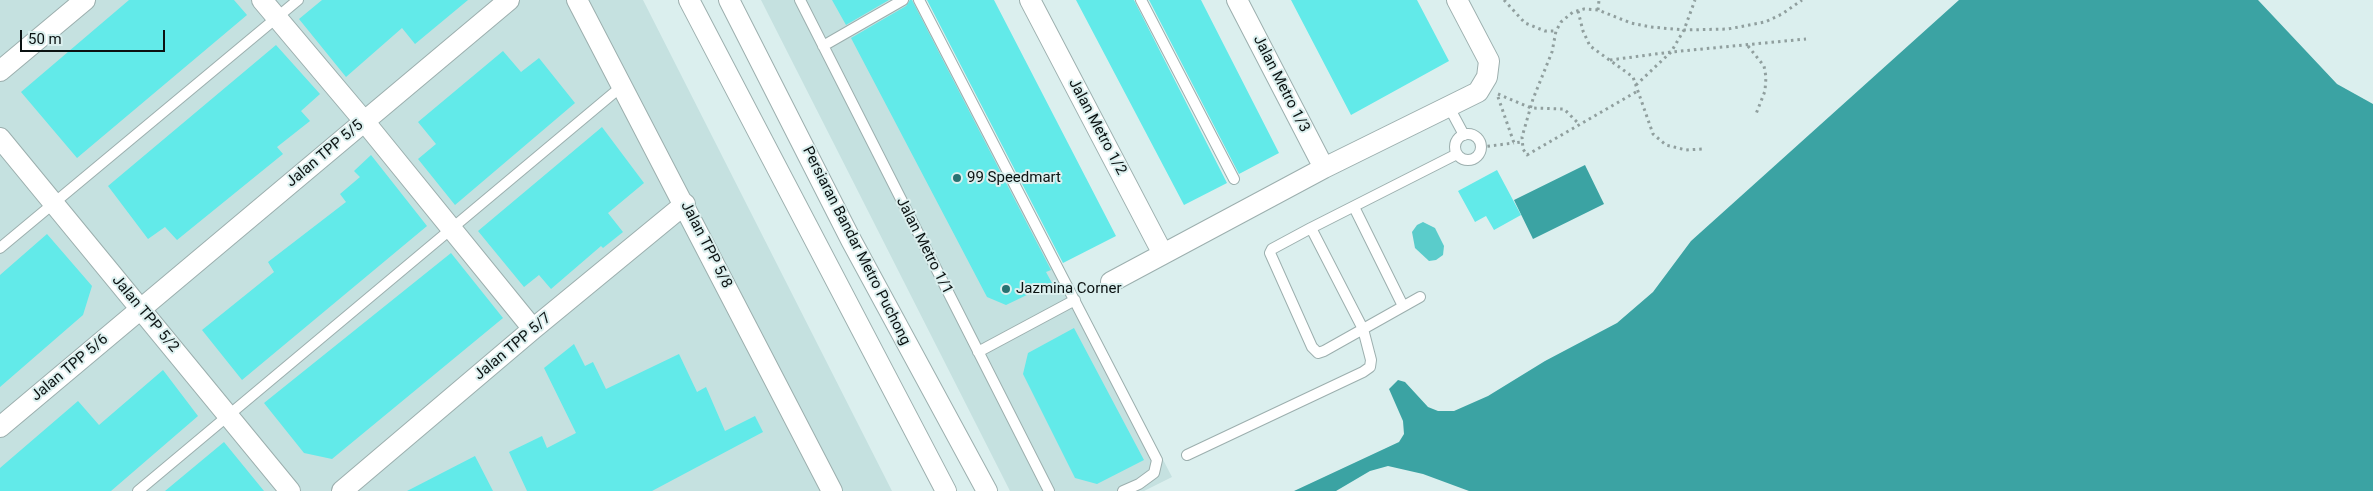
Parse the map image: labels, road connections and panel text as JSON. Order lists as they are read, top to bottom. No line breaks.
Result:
{"streets":{"street":["Jalan Metro 1/3","Jalan Metro 1/2","Jalan TPP 5/5","Jalan TPP 5/8","Persiaran Bandar Metro Puchong","Jalan TPP 5/2","Jalan TPP 5/7","Jalan TPP 5/6"],"lane":["Jalan Metro 1/1"]},"crossings":[["Jalan TPP 5/5","Jalan TPP 5/2"],["Jalan TPP 5/5","Jalan TPP 5/6"],["Jalan TPP 5/8","Jalan TPP 5/7"],["Jalan TPP 5/2","Jalan TPP 5/6"]],"places":["99 Speedmart","Jazmina Corner"],"scale_bar":"50 m"}
